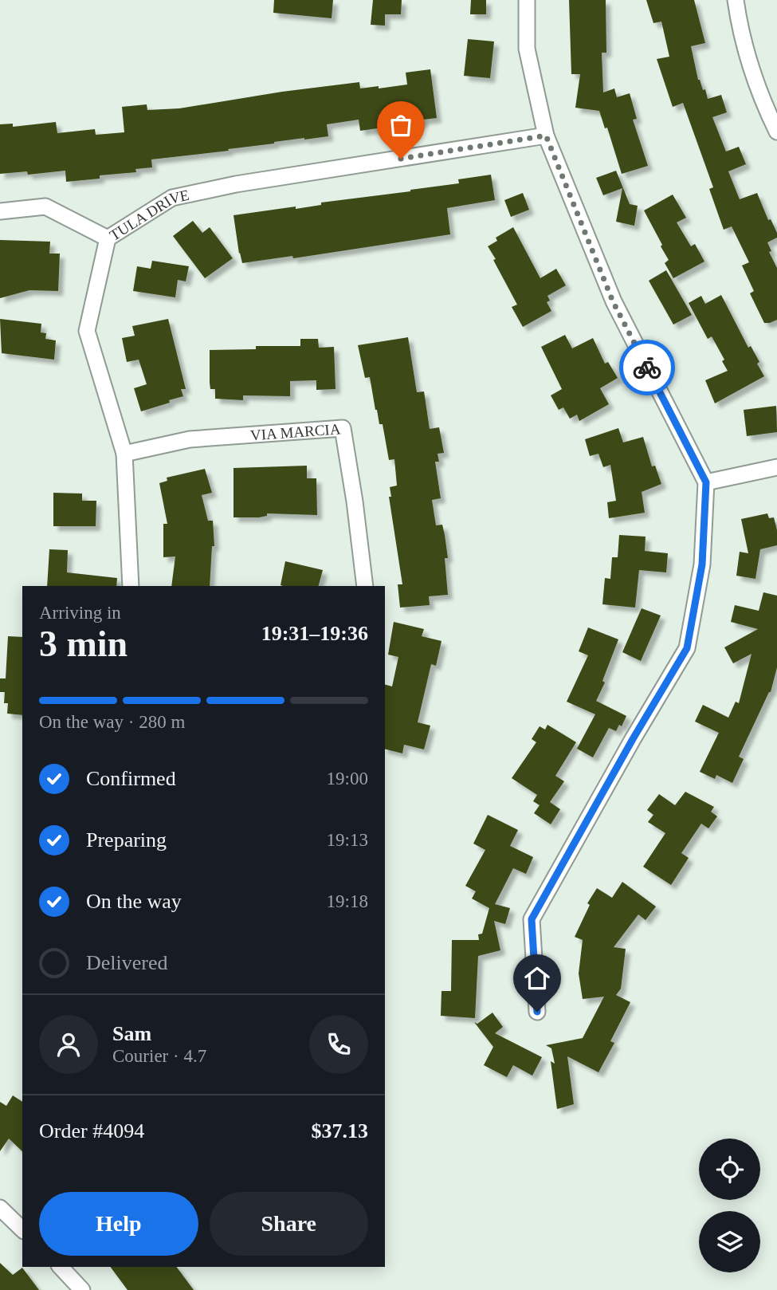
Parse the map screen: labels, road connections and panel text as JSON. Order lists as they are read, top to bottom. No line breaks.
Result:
{"streets":{"street":["TULA DRIVE","VIA MARCIA"]},"crossings":[["TULA DRIVE","VIA MARCIA"]],"page":{"heading":["3 min","Arriving in","19:31–19:36"],"panel":["Sam","Courier · 4.7","Order #4094","$37.13"],"bar":"On the way · 280 m","list":[["Confirmed","19:00"],["Preparing","19:13"],["On the way","19:18"],"Delivered"],"buttons":["Help","Share"]}}
